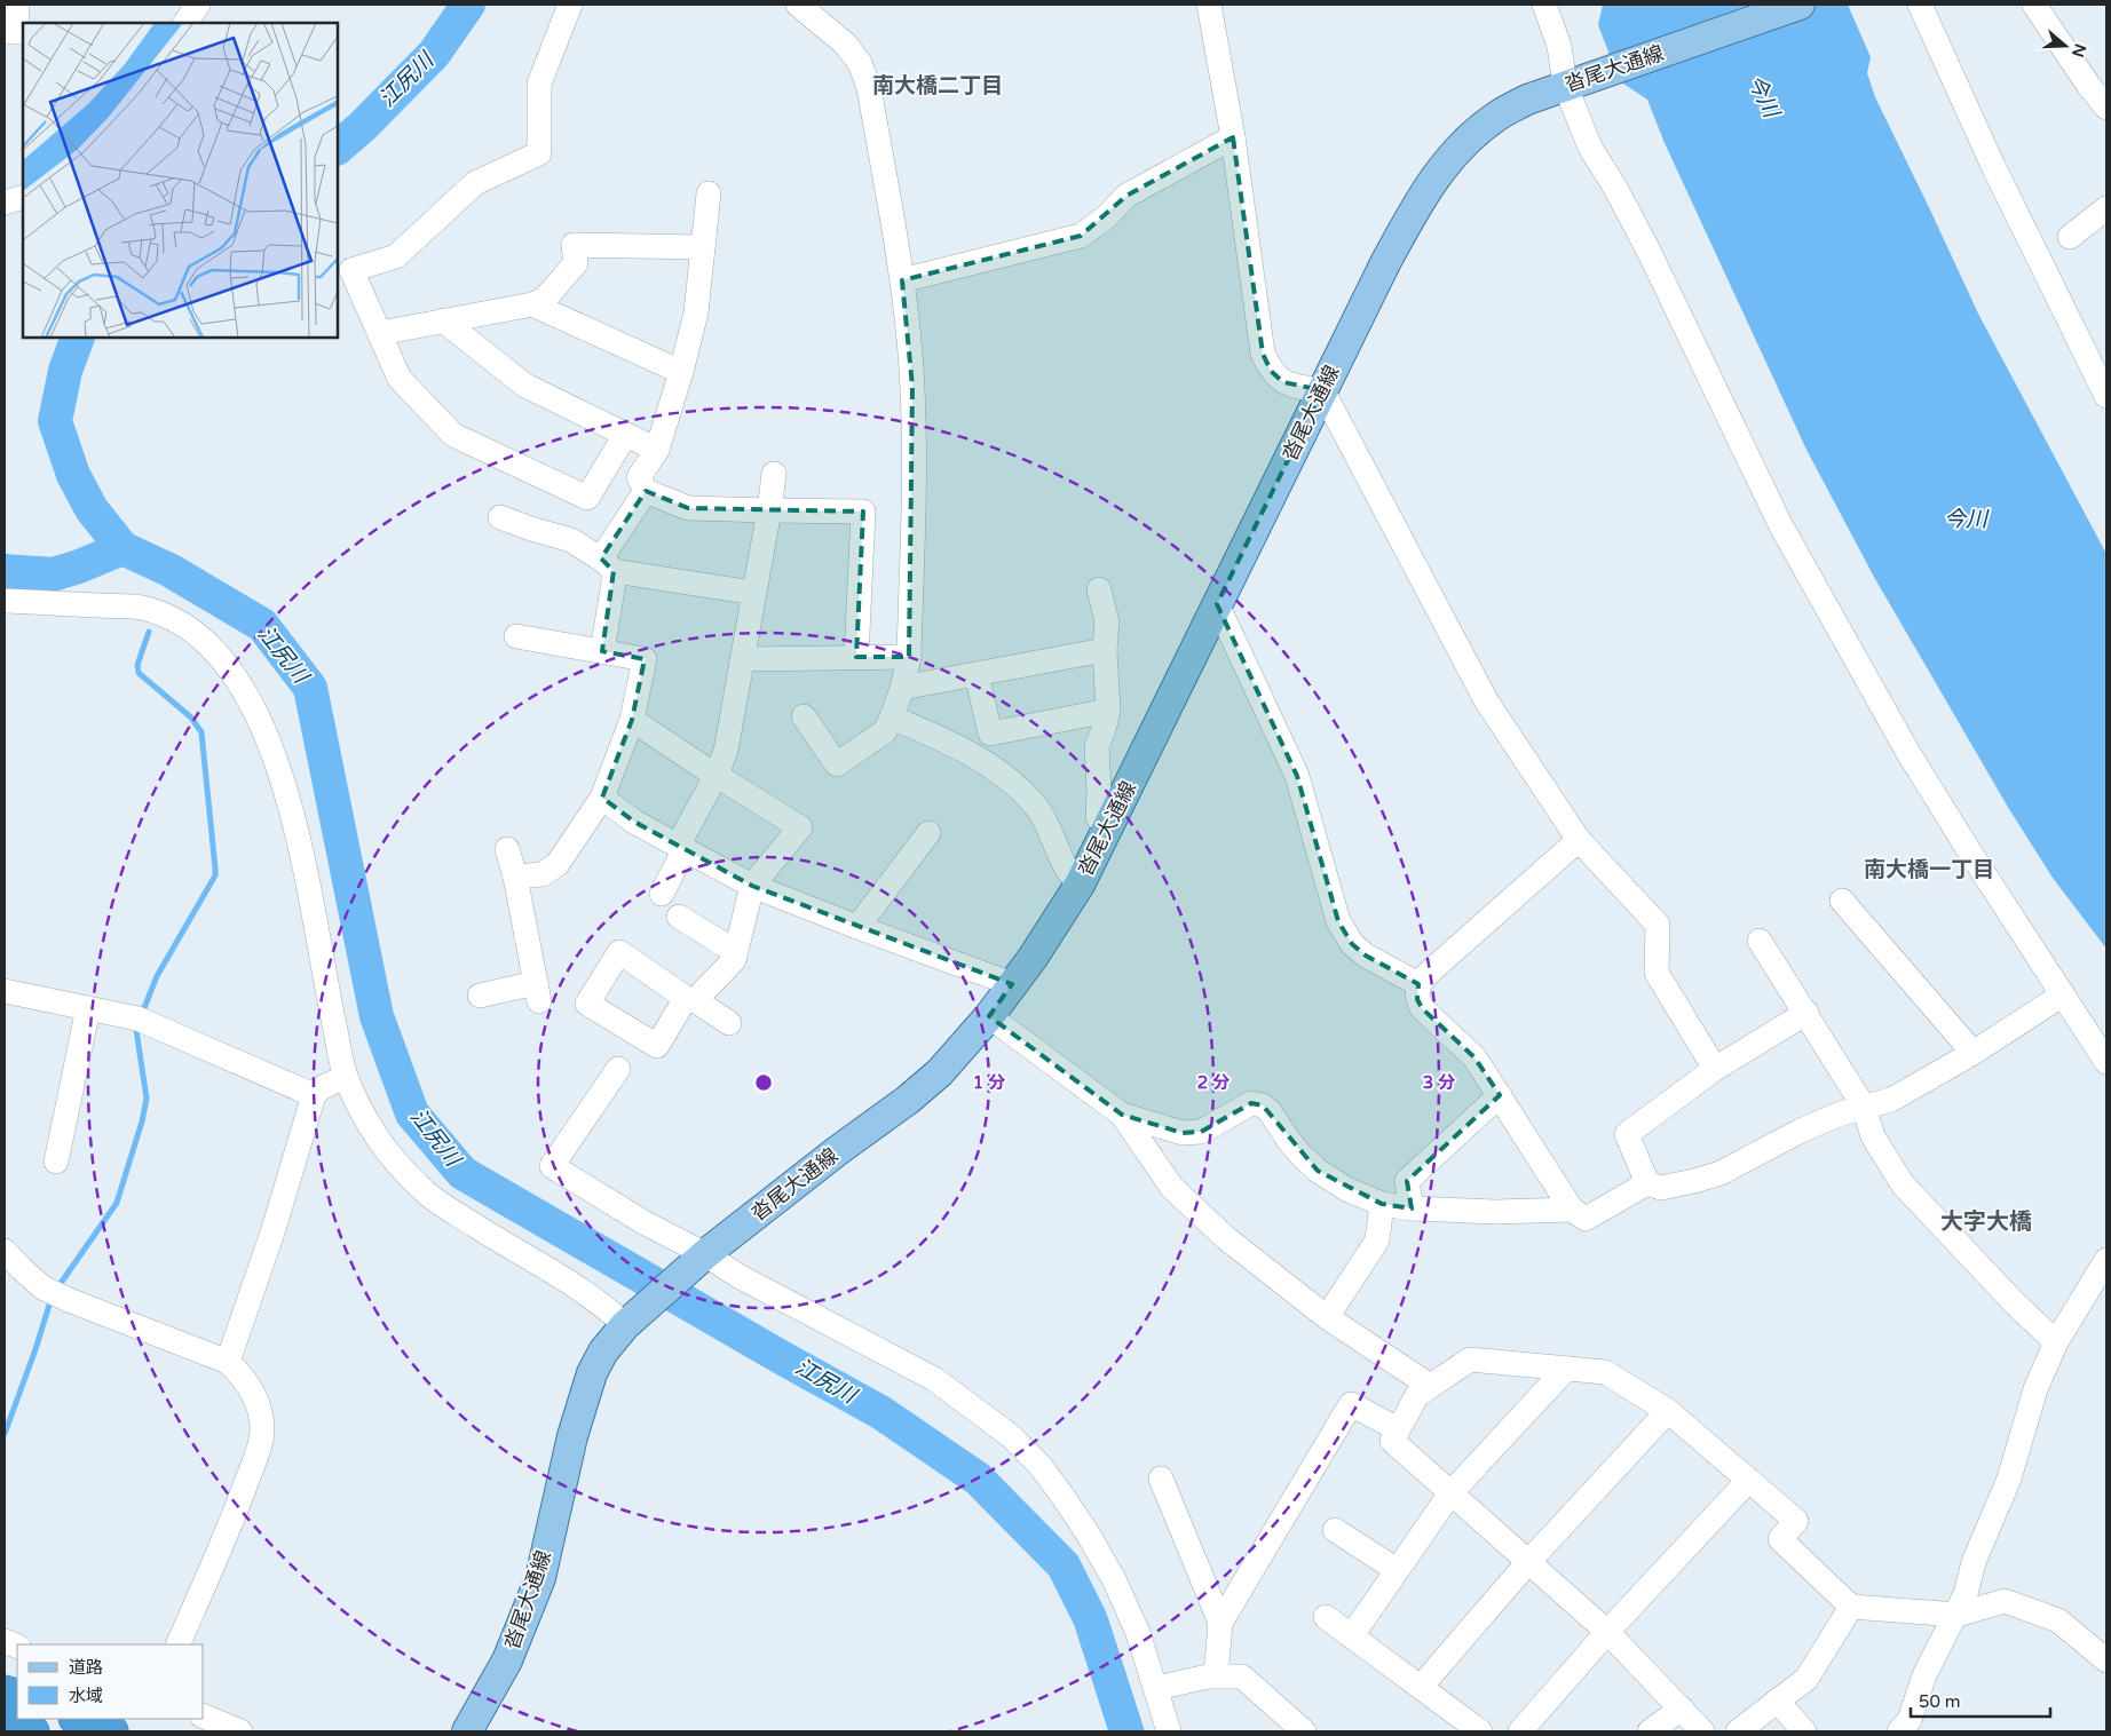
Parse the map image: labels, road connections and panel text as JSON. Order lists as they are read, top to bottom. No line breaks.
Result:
{"streets":{"main road":["沓尾大通線"]},"districts":["南大橋二丁目","南大橋一丁目","大字大橋"],"water":["江尻川","今川"],"legend":["道路","水域"],"scale_bar":"50 m","north":"right","rings":["1 分","2 分","3 分"]}
